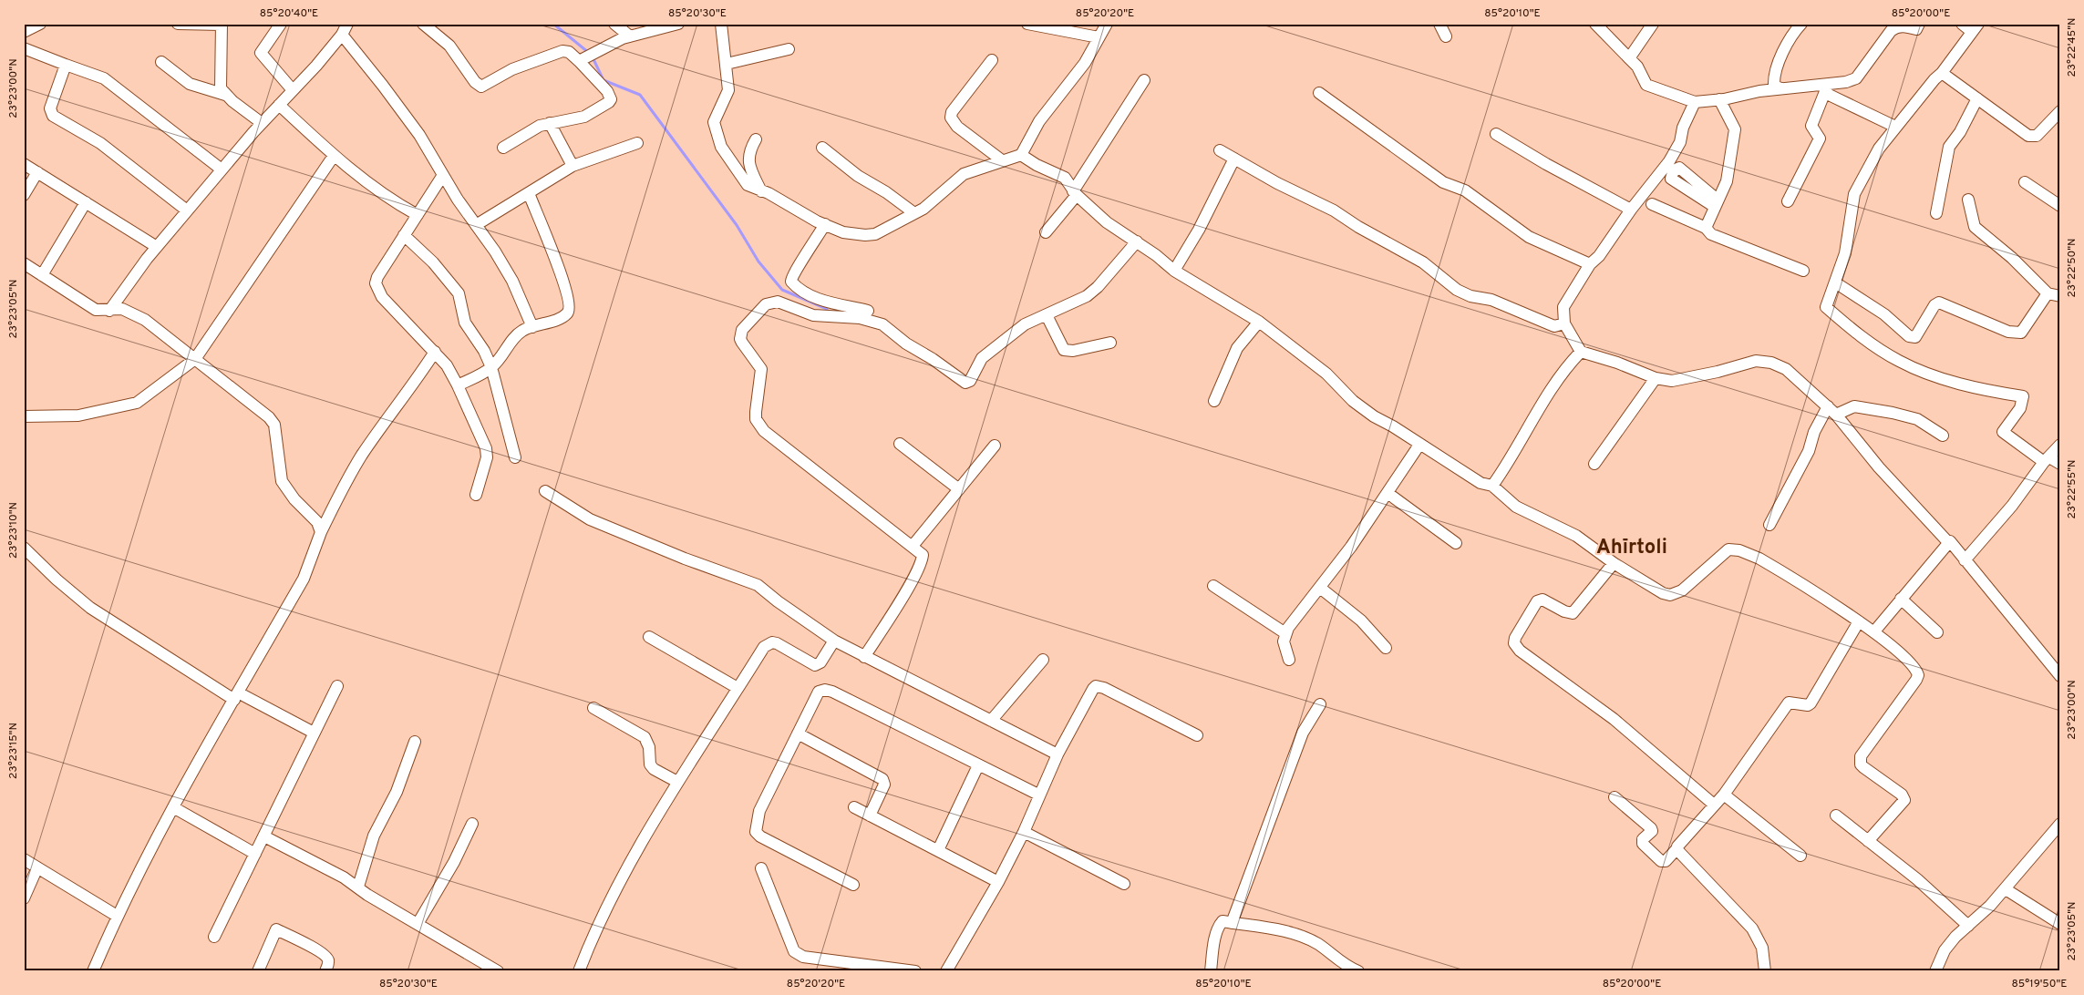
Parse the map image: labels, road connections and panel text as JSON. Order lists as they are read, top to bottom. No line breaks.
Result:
{"districts":["Ahīrtoli"],"coordinates":["85°20'40\"E","85°20'30\"E","85°20'20\"E","85°20'10\"E","85°20'00\"E","23°22'45\"N","23°23'00\"N","23°22'50\"N","23°23'05\"N","23°22'55\"N","23°23'10\"N","23°23'15\"N","85°19'50\"E"]}
